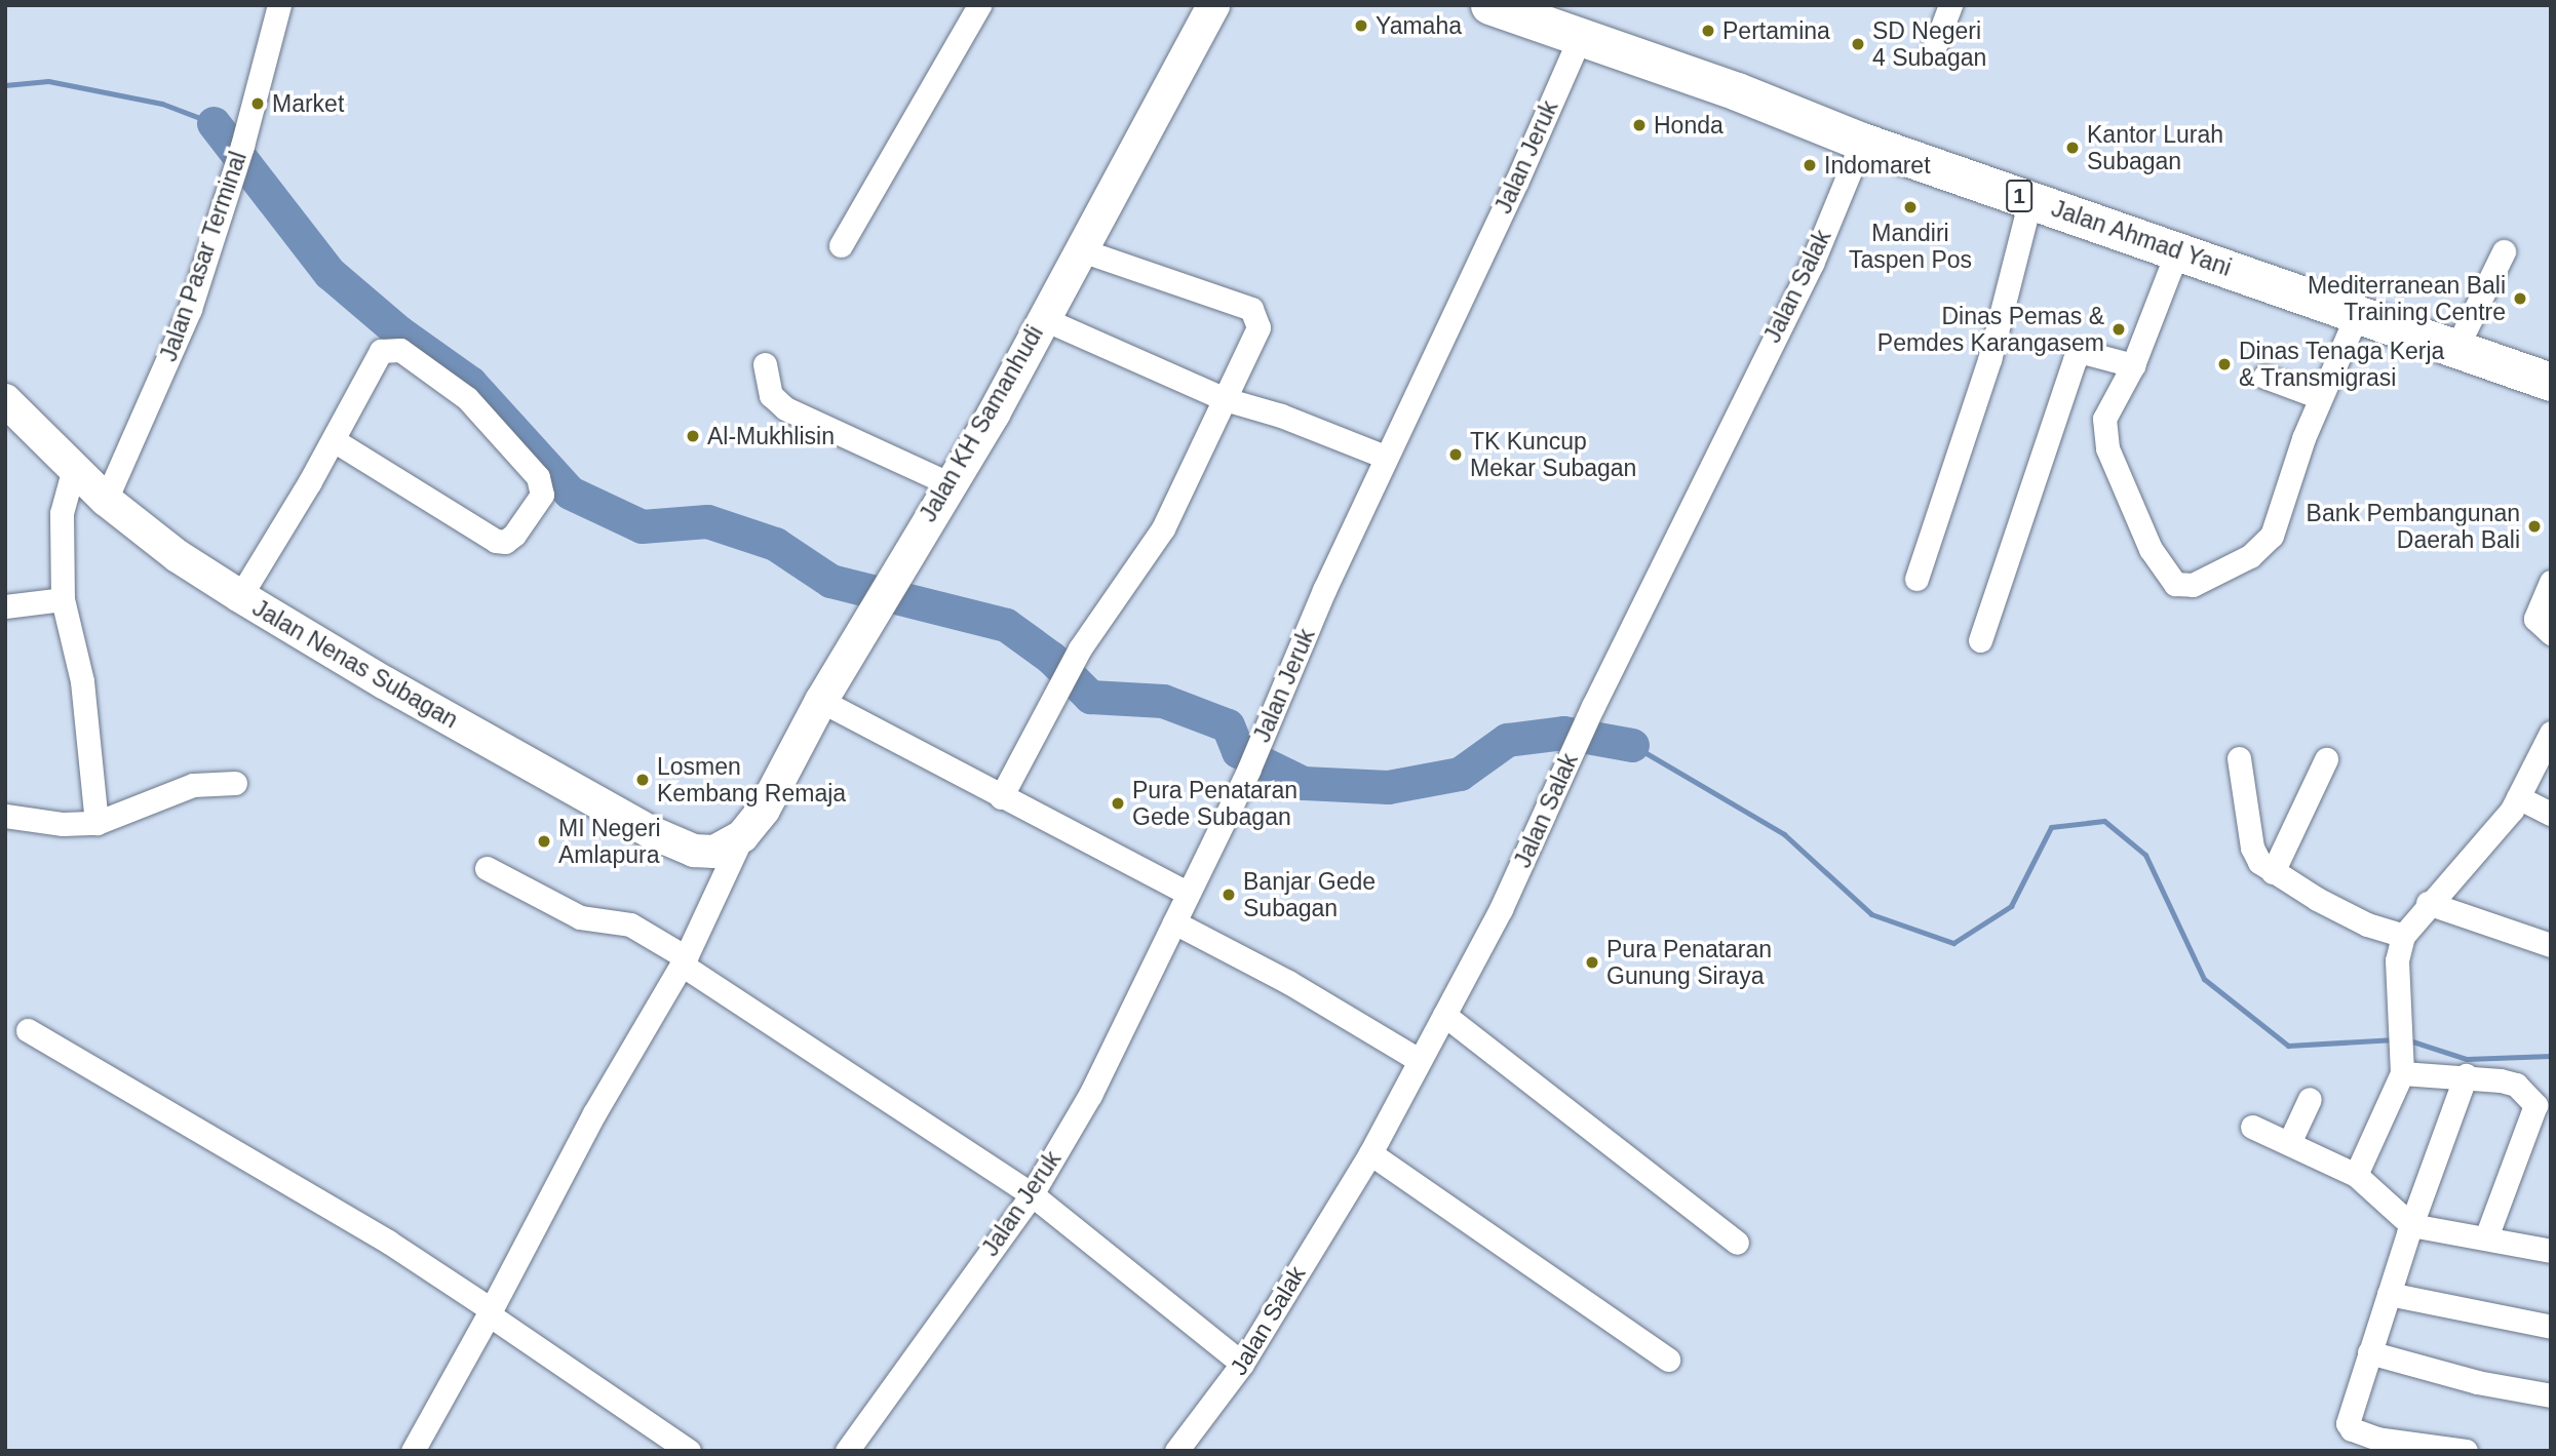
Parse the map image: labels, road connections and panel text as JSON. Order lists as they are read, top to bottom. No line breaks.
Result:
{"streets":{"highway":["1","Jalan Ahmad Yani"],"main road":["Jalan KH Samanhudi","Jalan Nenas Subagan"],"street":["Jalan Jeruk","Jalan Pasar Terminal","Jalan Salak"]},"crossings":[["Jalan Jeruk","Jalan Ahmad Yani"],["Jalan Ahmad Yani","Jalan Salak"],["Jalan Pasar Terminal","Jalan Nenas Subagan"],["Jalan KH Samanhudi","Jalan Nenas Subagan"]],"places":["Yamaha","Pertamina","SD Negeri 4 Subagan","Market","Honda","Kantor Lurah Subagan","Indomaret","Mandiri Taspen Pos","Mediterranean Bali Training Centre","Dinas Pemas & Pemdes Karangasem","Dinas Tenaga Kerja & Transmigrasi","Al-Mukhlisin","TK Kuncup Mekar Subagan","Bank Pembangunan Daerah Bali","Losmen Kembang Remaja","Pura Penataran Gede Subagan","MI Negeri Amlapura","Banjar Gede Subagan","Pura Penataran Gunung Siraya"]}
